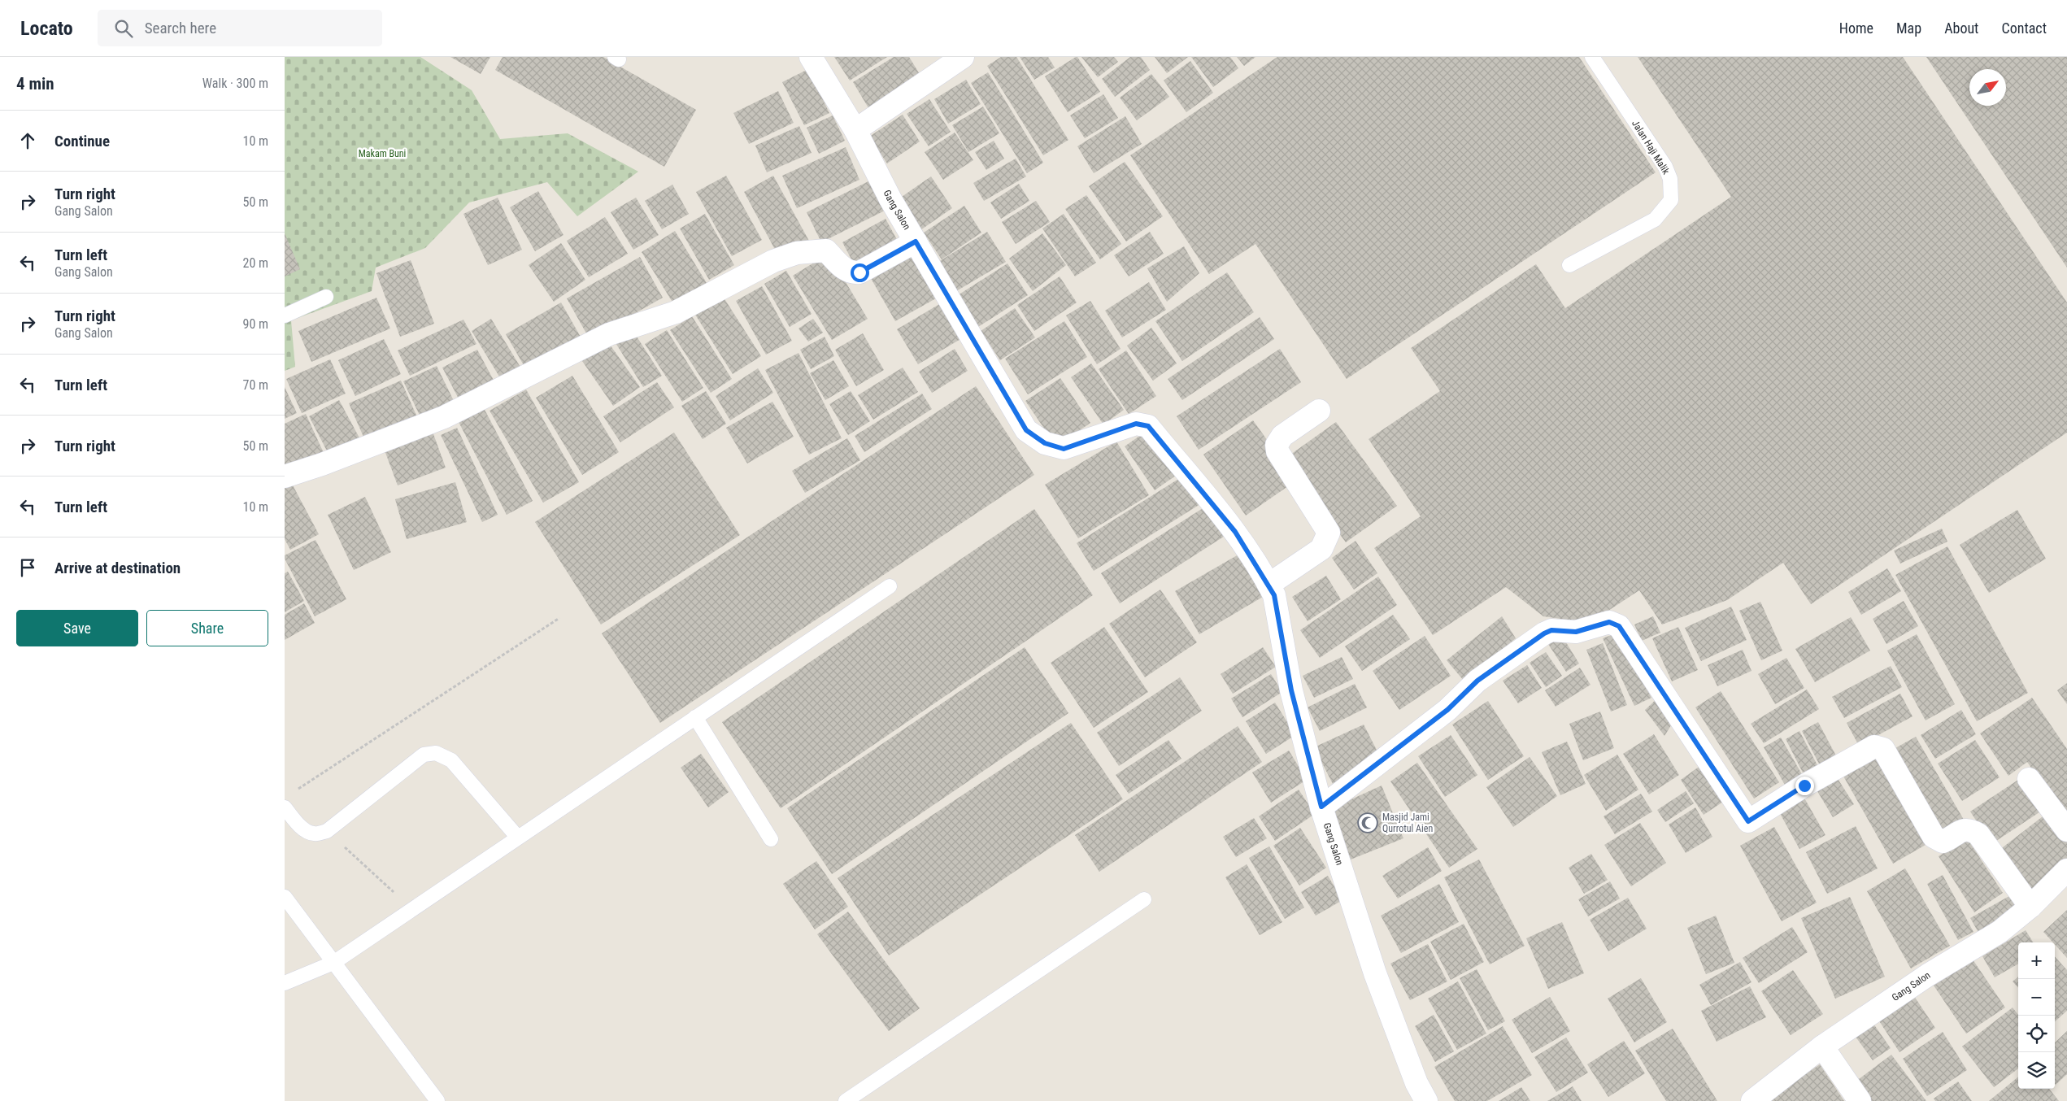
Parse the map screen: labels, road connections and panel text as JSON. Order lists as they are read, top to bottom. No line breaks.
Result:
{"streets":{"street":["Gang Salon"],"lane":["Jalan Haji Malik"]},"parks":["Makam Buni"],"places":{"mosque":["Masjid Jami Qurrotul Aien"]},"north":"top right","page":{"header":"Locato","search":"Search here","nav":["Home","Map","About","Contact"],"heading":["4 min","Walk · 300 m"],"list":[["Continue","10 m"],["Turn right","Gang Salon","50 m"],["Turn left","Gang Salon","20 m"],["Turn right","Gang Salon","90 m"],["Turn left","70 m"],["Turn right","50 m"],["Turn left","10 m"],"Arrive at destination"],"buttons":["Save","Share"],"map_buttons":["+","−"]}}
